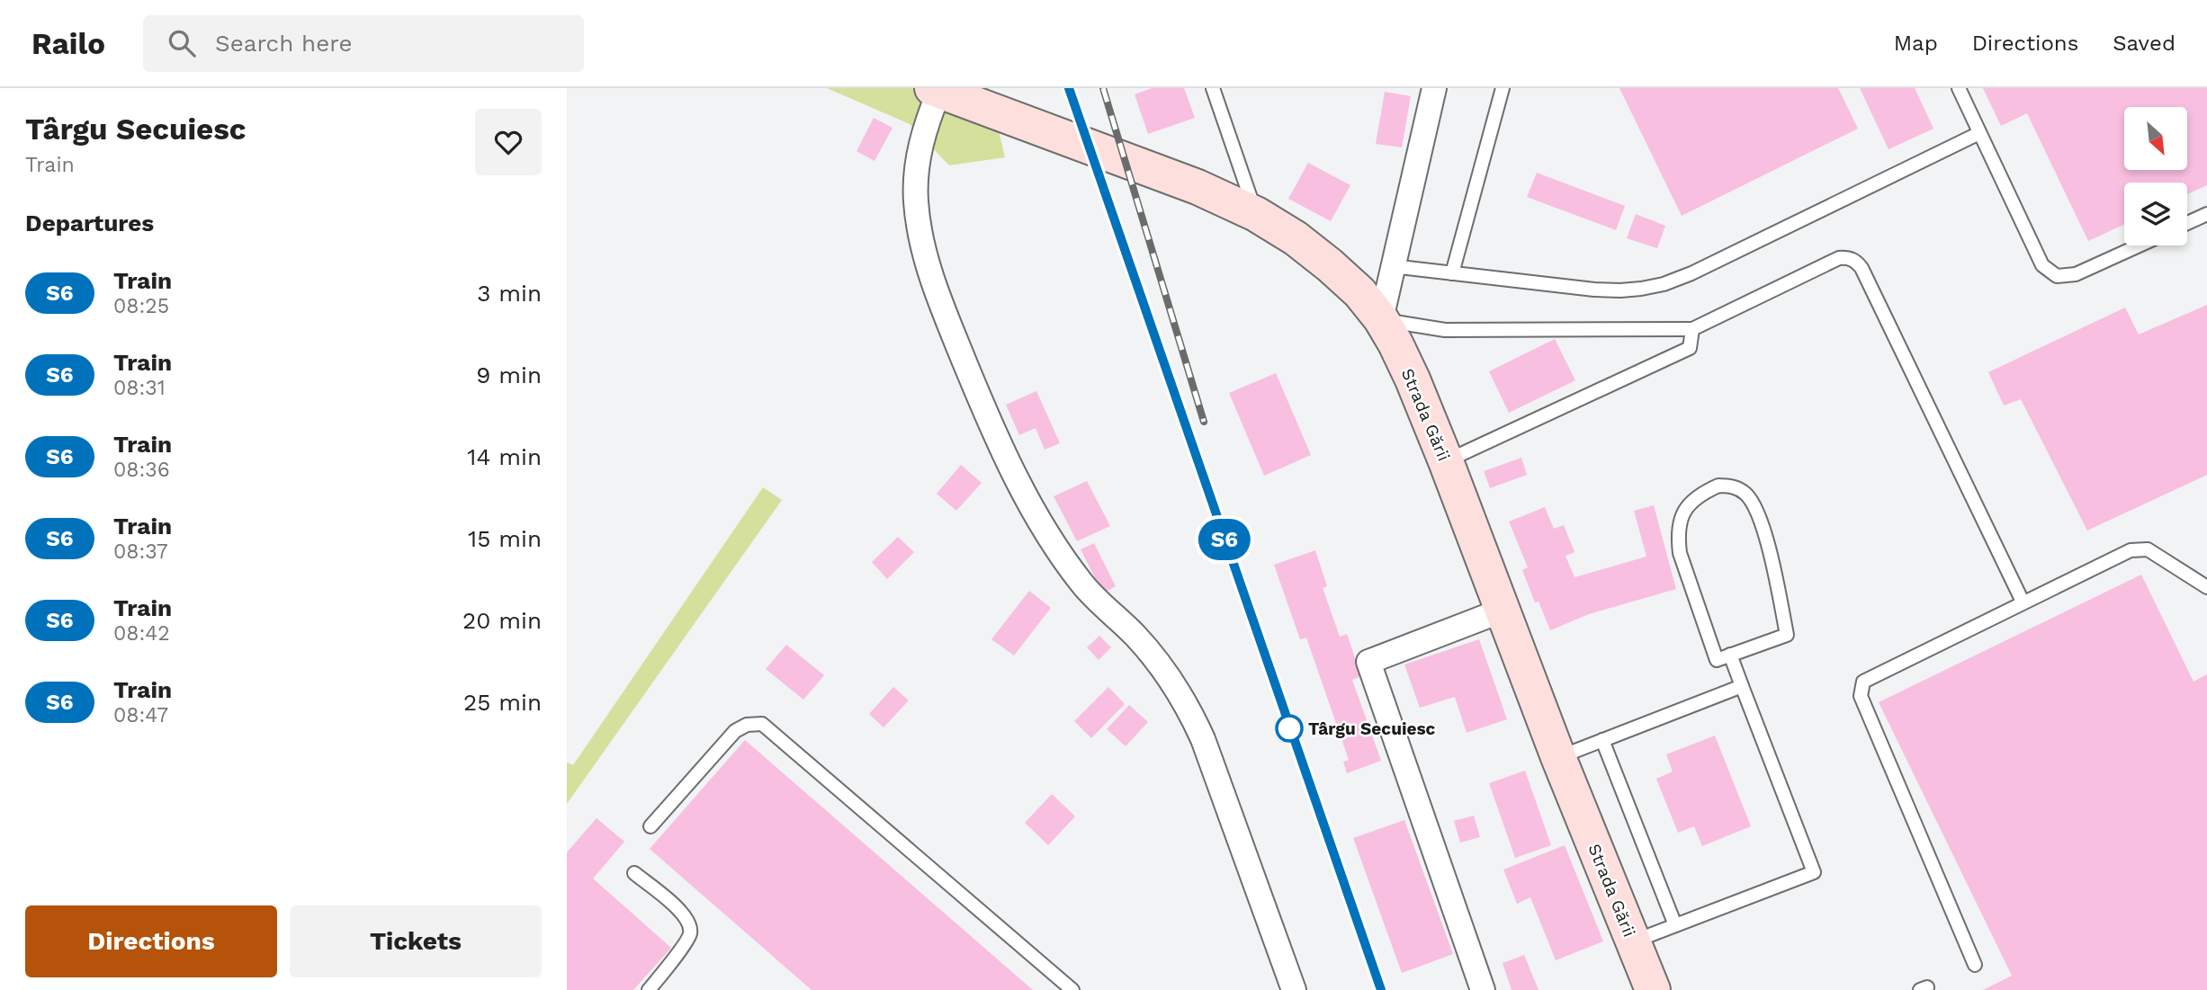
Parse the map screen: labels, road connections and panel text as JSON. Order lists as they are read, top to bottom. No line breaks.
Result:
{"streets":{"main road":["Strada Gării"]},"places":["Târgu Secuiesc"],"north":"bottom right","page":{"header":"Railo","search":"Search here","nav":["Map","Directions","Saved"],"heading":[["Târgu Secuiesc","Train"],"Departures"],"on_map":"S6","list":[{"mark":"S6","name":"Train","note":"08:25","value":"3 min"},{"mark":"S6","name":"Train","note":"08:31","value":"9 min"},{"mark":"S6","name":"Train","note":"08:36","value":"14 min"},{"mark":"S6","name":"Train","note":"08:37","value":"15 min"},{"mark":"S6","name":"Train","note":"08:42","value":"20 min"},{"mark":"S6","name":"Train","note":"08:47","value":"25 min"}],"buttons":["Directions","Tickets"]}}
